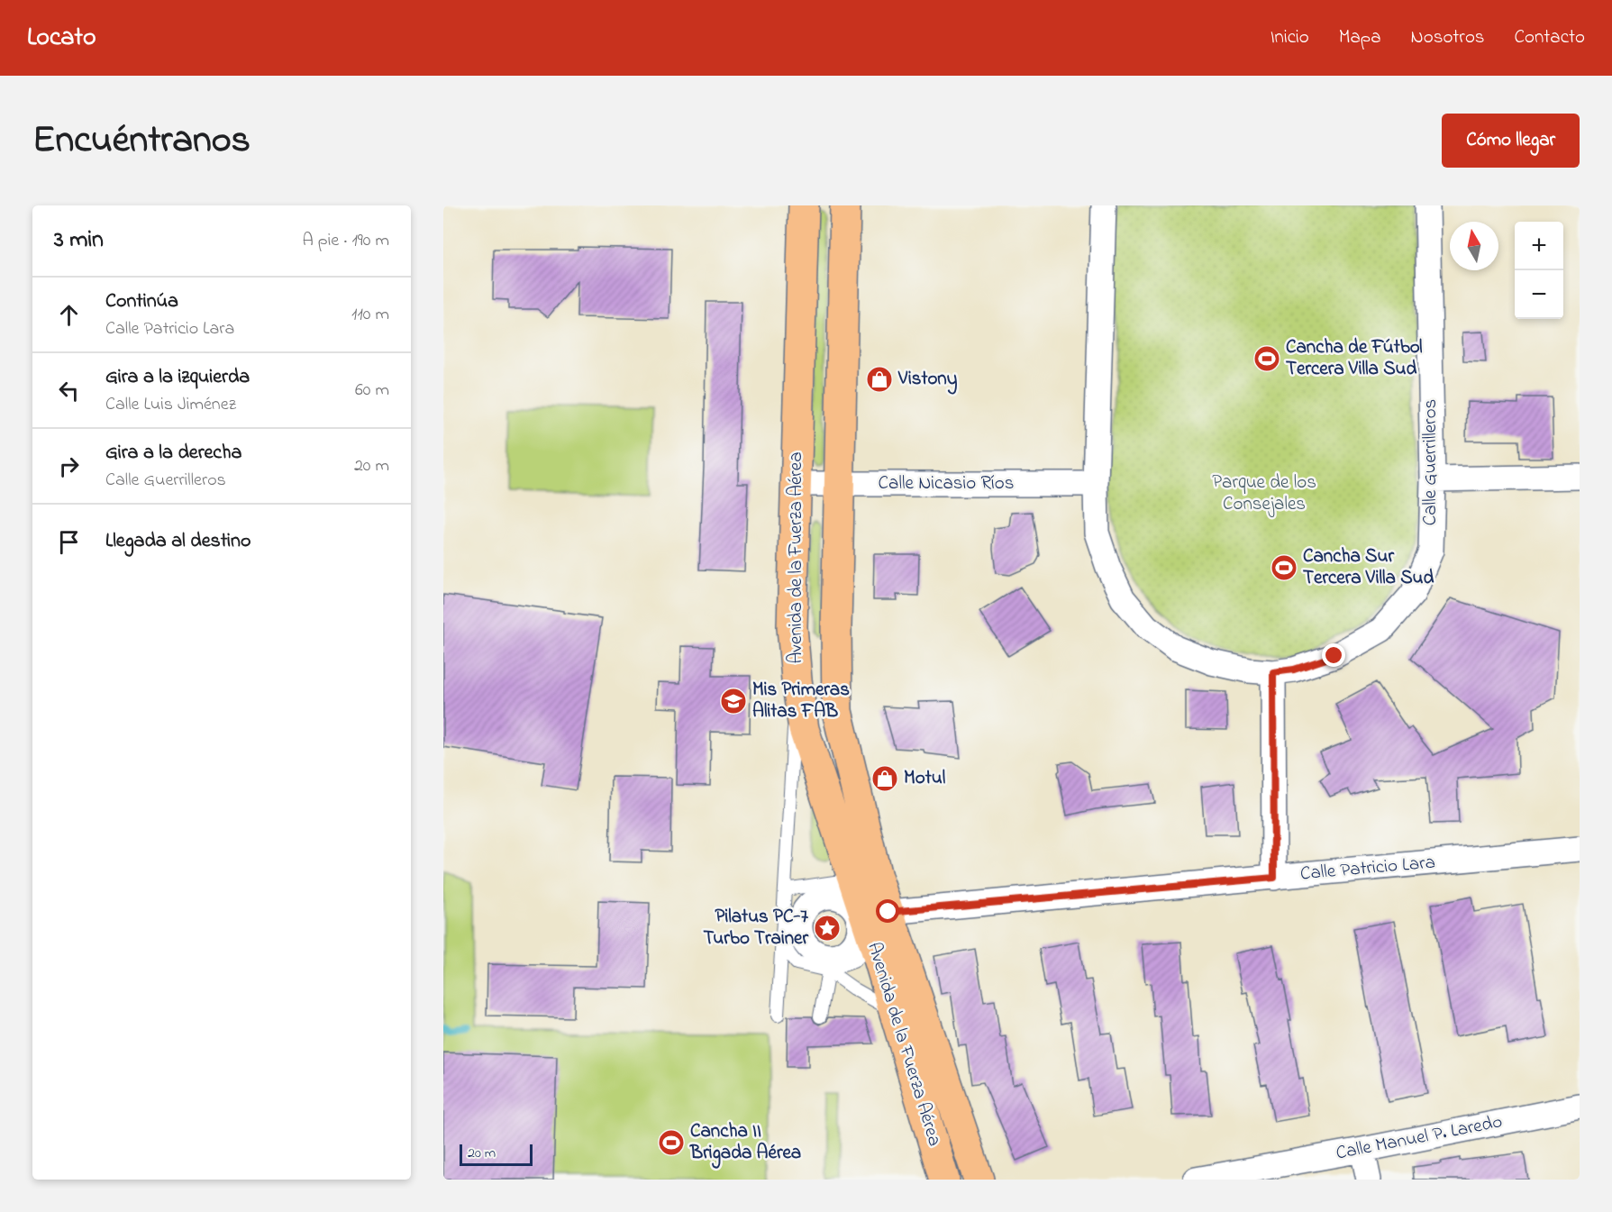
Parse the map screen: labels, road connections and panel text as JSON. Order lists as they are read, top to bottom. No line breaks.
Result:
{"streets":{"highway":["Avenida de la Fuerza Aérea"],"street":["Calle Guerrilleros","Calle Nicasio Ríos","Calle Patricio Lara","Calle Manuel P. Laredo"]},"crossings":[["Calle Guerrilleros","Calle Nicasio Ríos"],["Calle Nicasio Ríos","Avenida de la Fuerza Aérea"],["Avenida de la Fuerza Aérea","Calle Patricio Lara"]],"parks":["Parque de los Consejales"],"places":{"sports":["Cancha de Fútbol Tercera Villa Sud","Cancha Sur Tercera Villa Sud","Cancha II Brigada Aérea"],"shop":["Vistony","Motul"],"school or university":["Mis Primeras Alitas FAB"],"place":["Pilatus PC-7 Turbo Trainer"]},"scale_bar":"20 m","north":"top","page":{"header":"Locato","nav":["Inicio","Mapa","Nosotros","Contacto"],"title":"Encuéntranos","buttons":"Cómo llegar","heading":["3 min","A pie · 190 m"],"map_buttons":["+","−"],"list":[["Continúa","Calle Patricio Lara","110 m"],["Gira a la izquierda","Calle Luis Jiménez","60 m"],["Gira a la derecha","Calle Guerrilleros","20 m"],"Llegada al destino"],"scale":"20 m"}}
